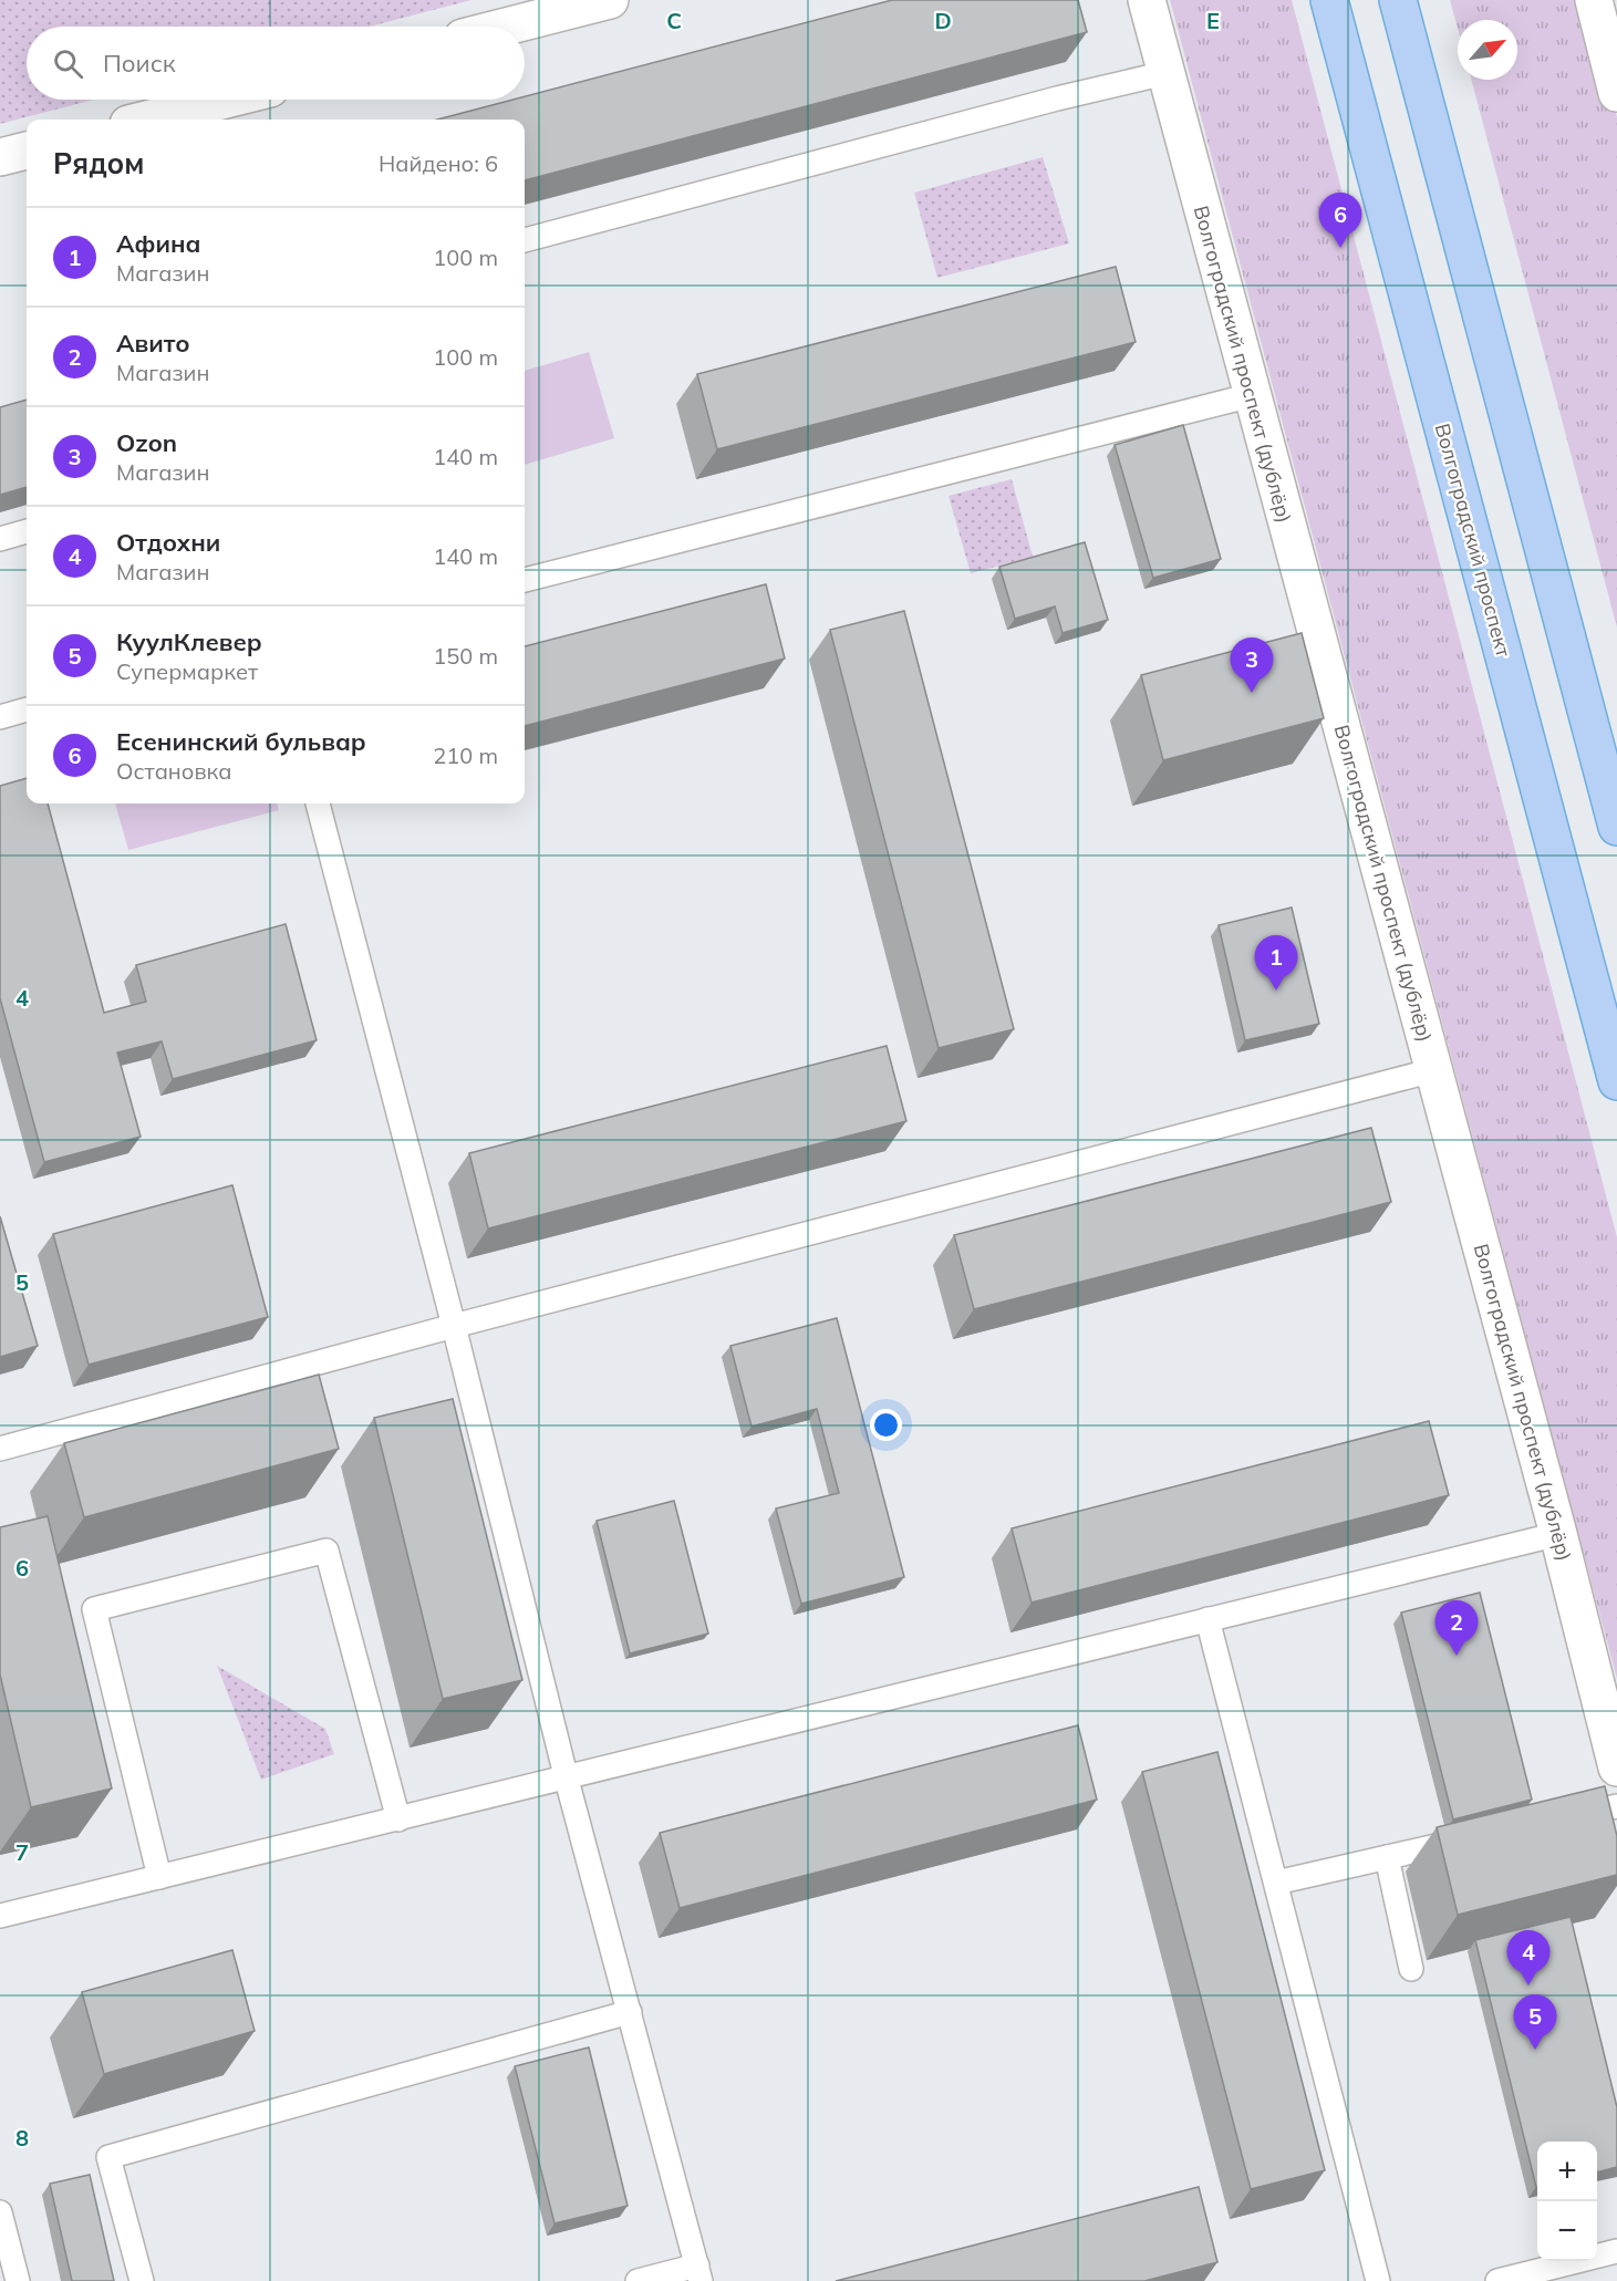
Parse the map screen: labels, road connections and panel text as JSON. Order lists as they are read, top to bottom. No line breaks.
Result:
{"streets":{"main road":["Волгоградский проспект"],"street":["Волгоградский проспект (дублёр)"]},"north":"top right","page":{"search":"Поиск","heading":["Рядом","Найдено: 6"],"pins":["6","3","1","2","4","5"],"list":[{"mark":"1","name":"Афина","note":"Магазин","value":"100 m"},{"mark":"2","name":"Авито","note":"Магазин","value":"100 m"},{"mark":"3","name":"Ozon","note":"Магазин","value":"140 m"},{"mark":"4","name":"Отдохни","note":"Магазин","value":"140 m"},{"mark":"5","name":"КуулКлевер","note":"Супермаркет","value":"150 m"},{"mark":"6","name":"Есенинский бульвар","note":"Остановка","value":"210 m"}],"map_buttons":["+","−"]},"grid":{"columns":["C","D","E"],"rows":["4","5","6","7","8"]}}
